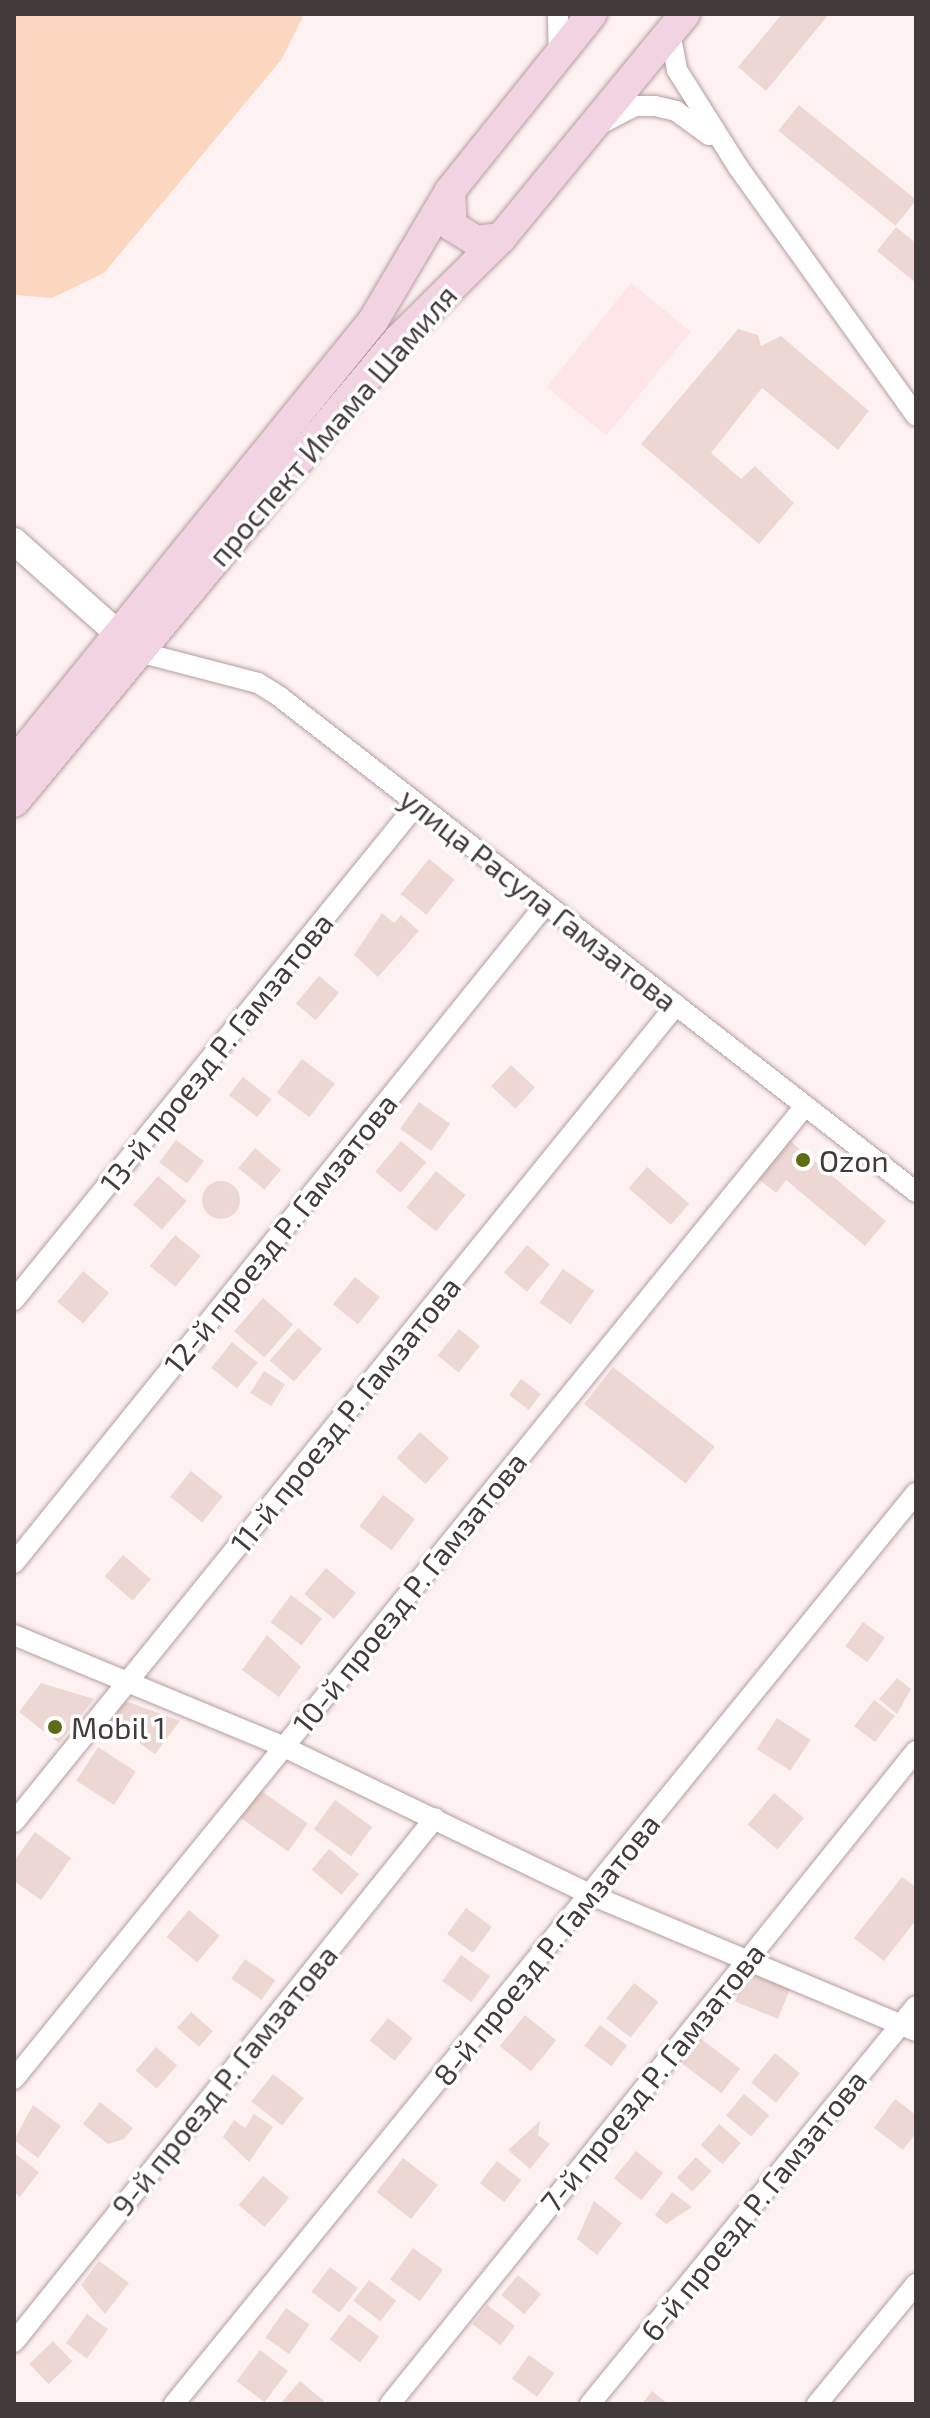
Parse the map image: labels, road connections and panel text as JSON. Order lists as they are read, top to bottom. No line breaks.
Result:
{"streets":{"main road":["проспект Имама Шамиля"],"street":["улица Расула Гамзатова","13-й проезд Р. Гамзатова","12-й проезд Р. Гамзатова","11-й проезд Р. Гамзатова","10-й проезд Р. Гамзатова","8-й проезд Р. Гамзатова","7-й проезд Р. Гамзатова","9-й проезд Р. Гамзатова","6-й проезд Р. Гамзатова"]},"crossings":[["проспект Имама Шамиля","улица Расула Гамзатова"],["улица Расула Гамзатова","13-й проезд Р. Гамзатова"],["улица Расула Гамзатова","12-й проезд Р. Гамзатова"],["улица Расула Гамзатова","11-й проезд Р. Гамзатова"],["улица Расула Гамзатова","10-й проезд Р. Гамзатова"]],"places":["Ozon","Mobil 1"]}
